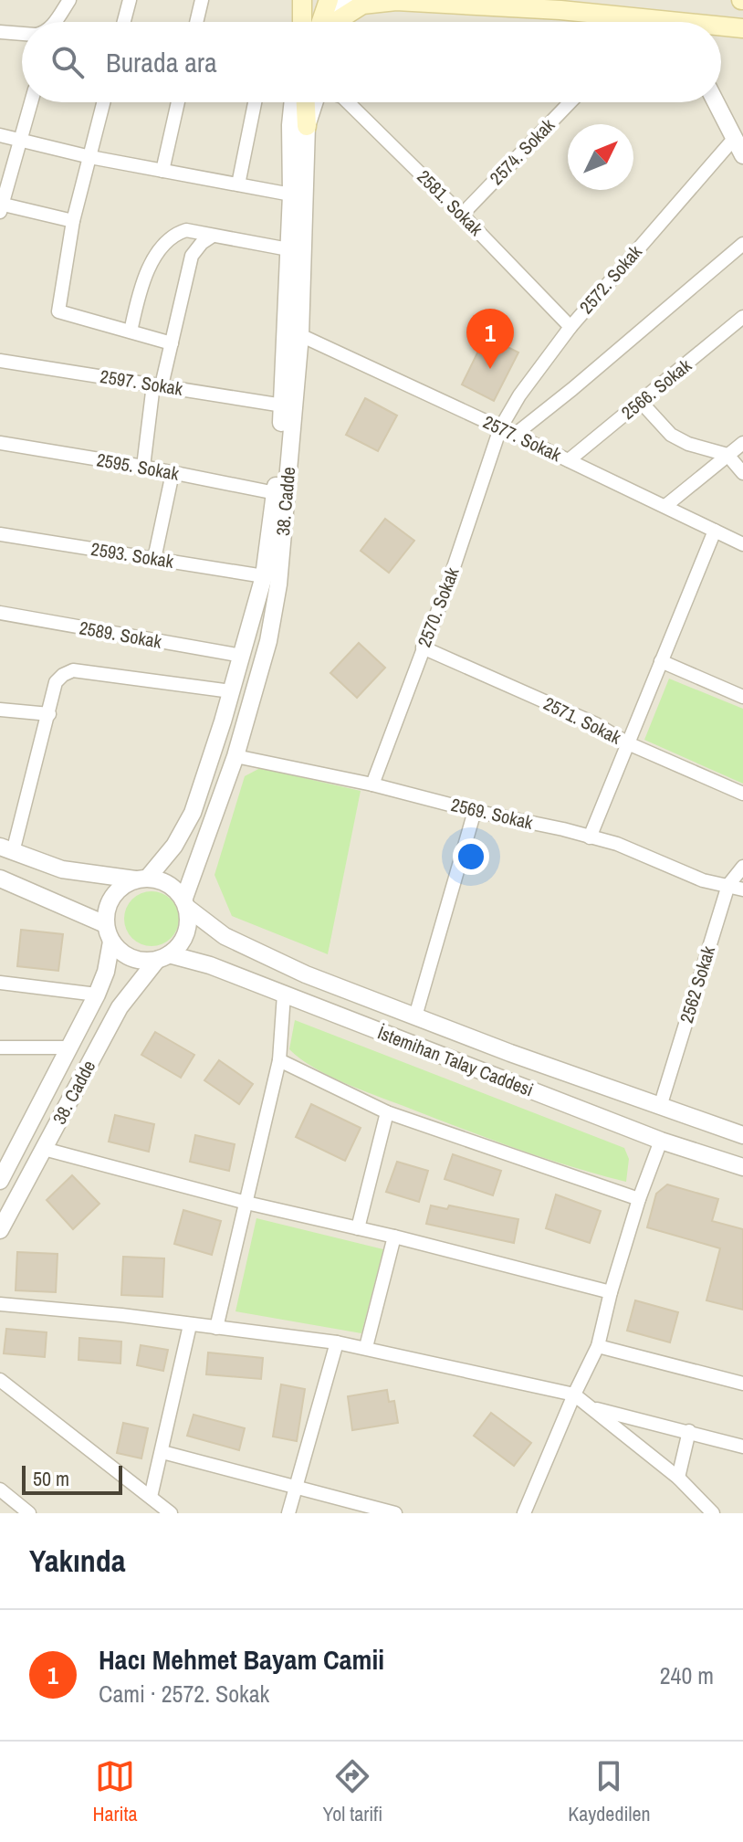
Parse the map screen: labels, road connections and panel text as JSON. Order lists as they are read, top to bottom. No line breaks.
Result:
{"streets":{"street":["2574. Sokak","2581. Sokak","2572. Sokak","2597. Sokak","2566. Sokak","2577. Sokak","2595. Sokak","38. Cadde","2593. Sokak","2570. Sokak","2589. Sokak","2571. Sokak","2569. Sokak","2562 Sokak","İstemihan Talay Caddesi"]},"crossings":[["2574. Sokak","2581. Sokak"],["2581. Sokak","2572. Sokak"],["2572. Sokak","2577. Sokak"],["2572. Sokak","2570. Sokak"],["2597. Sokak","38. Cadde"],["2566. Sokak","2577. Sokak"],["2577. Sokak","38. Cadde"],["2577. Sokak","2570. Sokak"],["2595. Sokak","38. Cadde"],["38. Cadde","2593. Sokak"],["38. Cadde","2589. Sokak"],["38. Cadde","2569. Sokak"],["38. Cadde","İstemihan Talay Caddesi"],["2570. Sokak","2571. Sokak"],["2570. Sokak","2569. Sokak"],["2569. Sokak","2562 Sokak"],["2562 Sokak","İstemihan Talay Caddesi"]],"scale_bar":"50 m","north":"top right","page":{"search":"Burada ara","pins":"1","scale":"50 m","heading":"Yakında","list":[{"mark":"1","name":"Hacı Mehmet Bayam Camii","note":"Cami · 2572. Sokak","value":"240 m"}],"nav":["Harita","Yol tarifi","Kaydedilen"]}}
